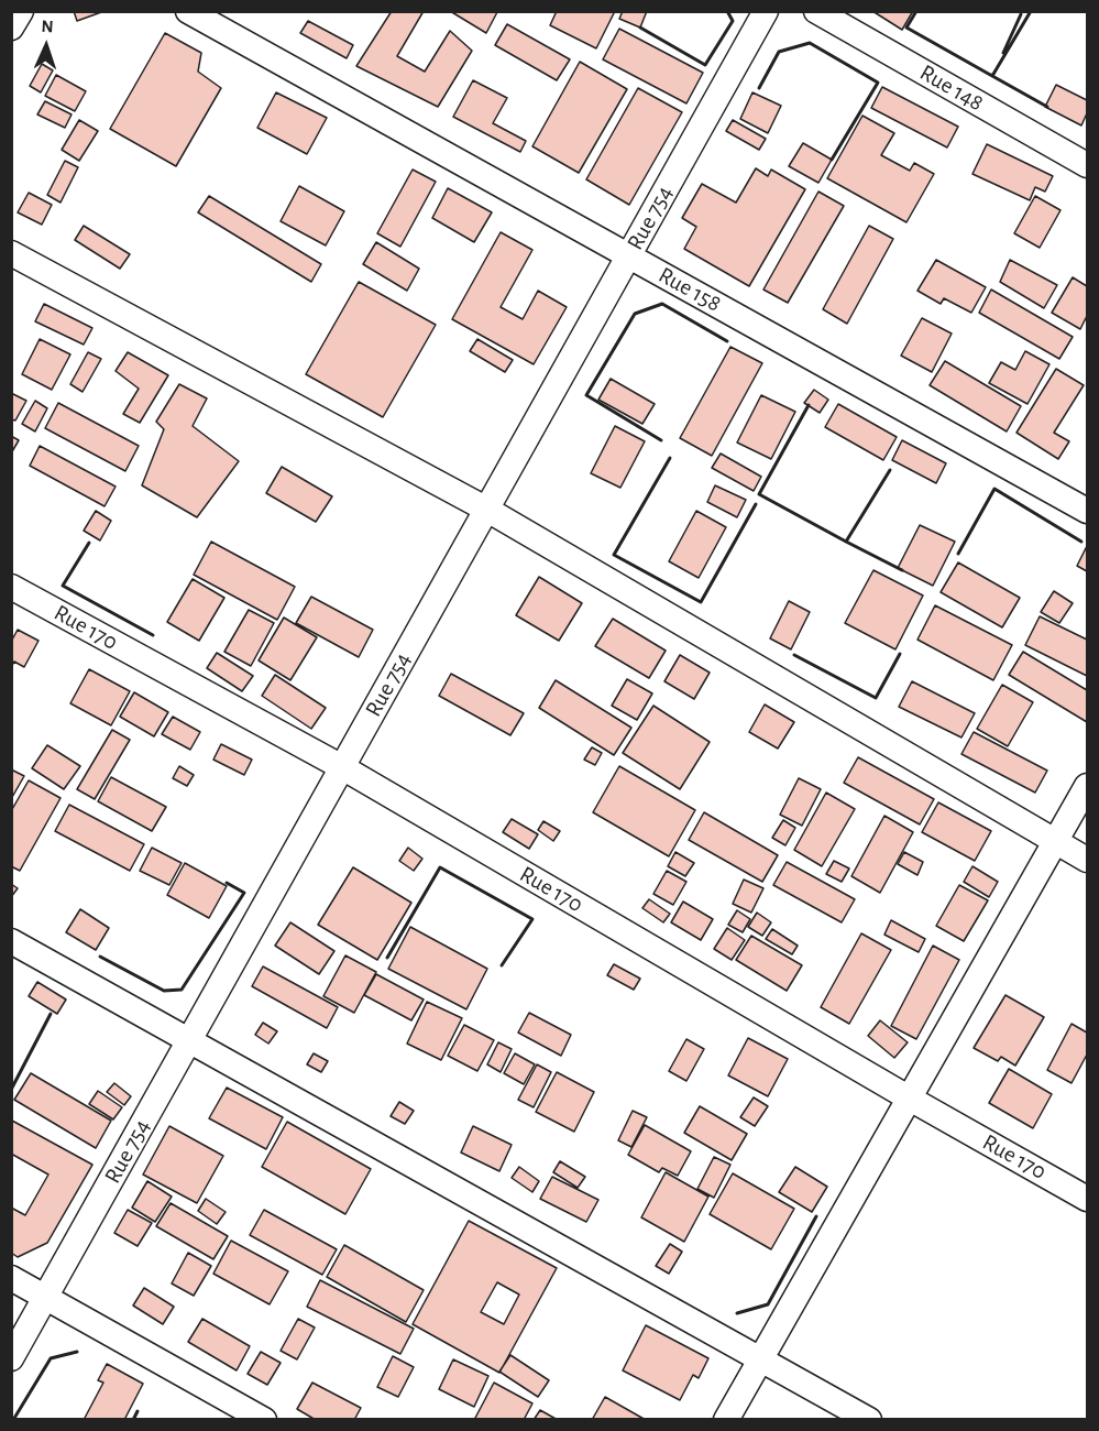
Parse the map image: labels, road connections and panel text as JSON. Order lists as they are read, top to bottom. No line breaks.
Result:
{"streets":{"street":["Rue 148","Rue 754","Rue 158","Rue 170"]},"crossings":[["Rue 754","Rue 158"],["Rue 754","Rue 170"]],"north":"top"}
